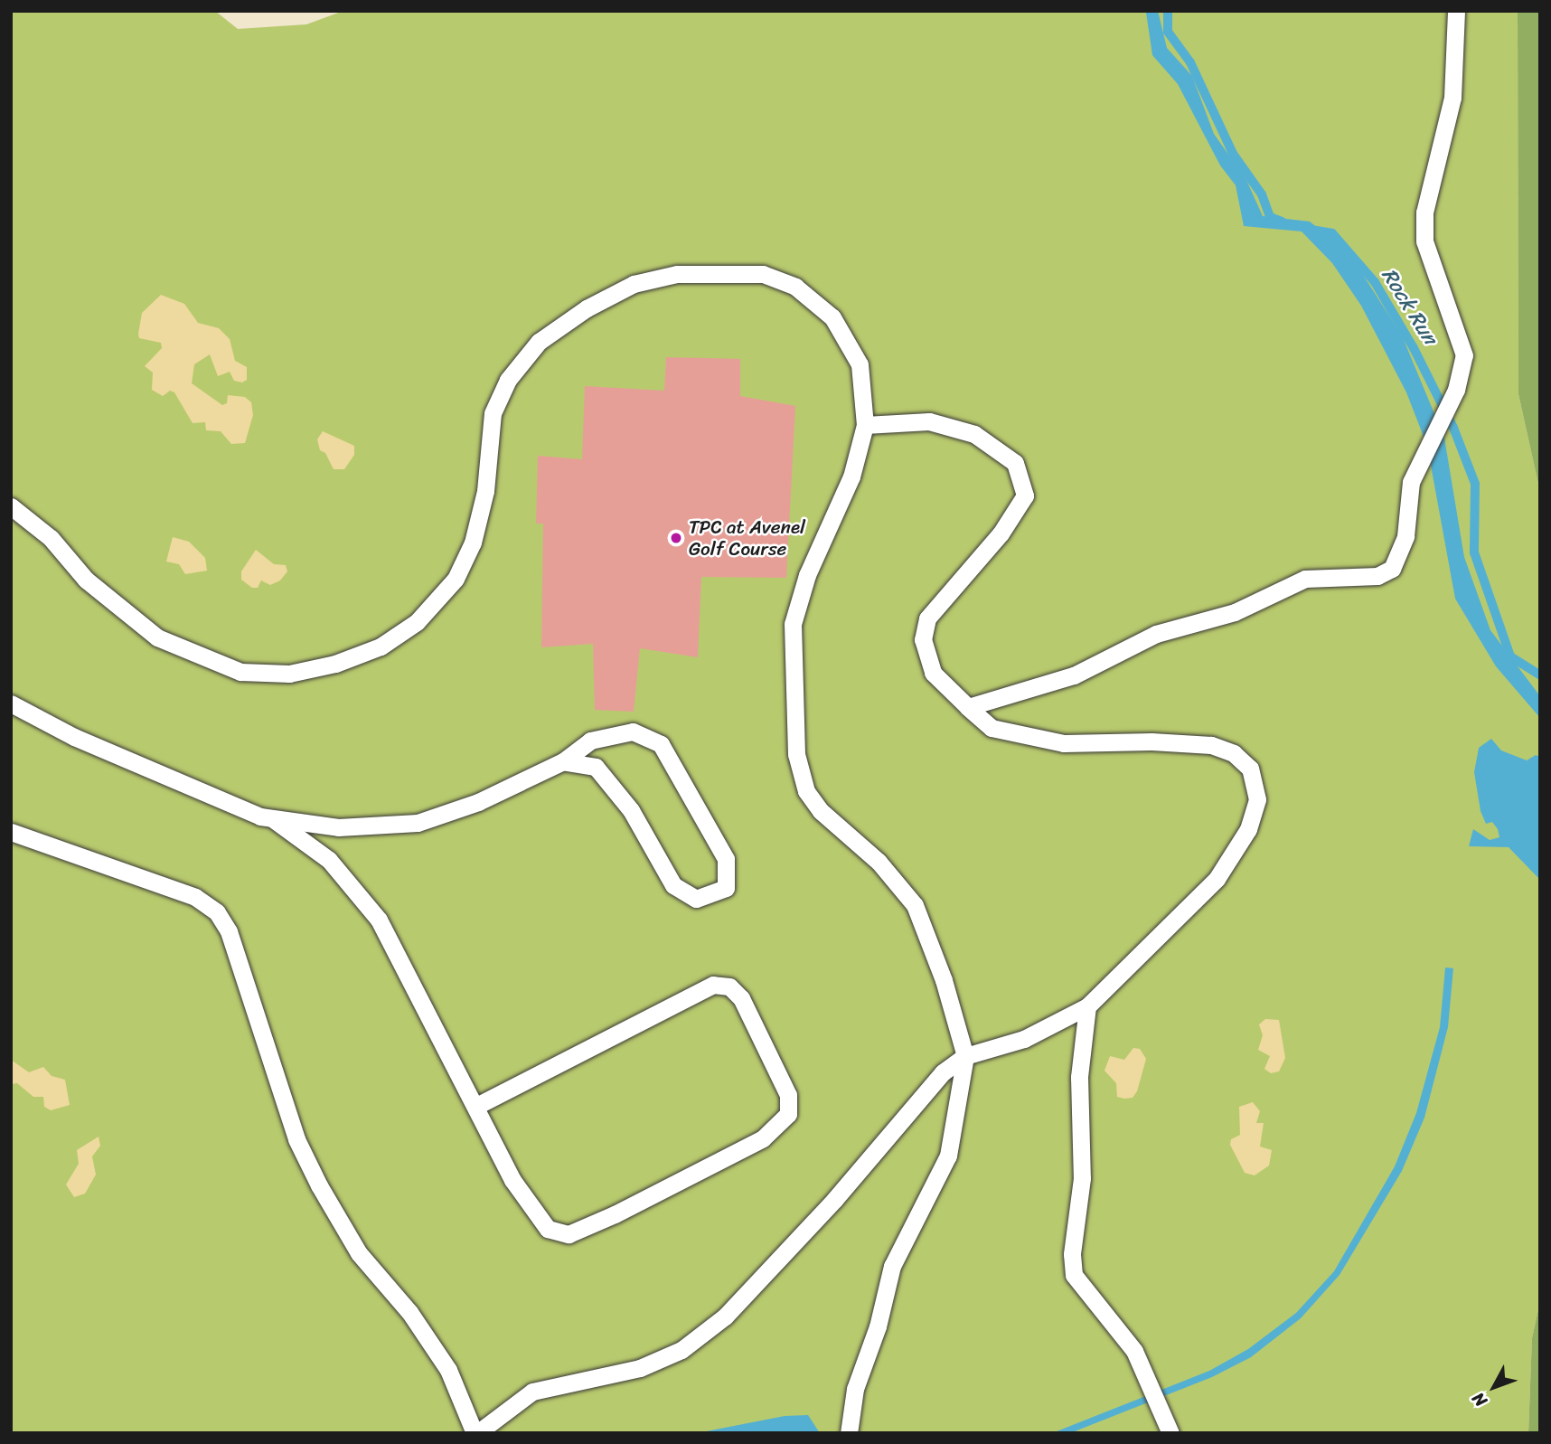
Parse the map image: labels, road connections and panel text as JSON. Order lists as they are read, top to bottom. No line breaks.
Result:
{"water":["Rock Run"],"places":["TPC at Avenel Golf Course"],"north":"bottom left"}
